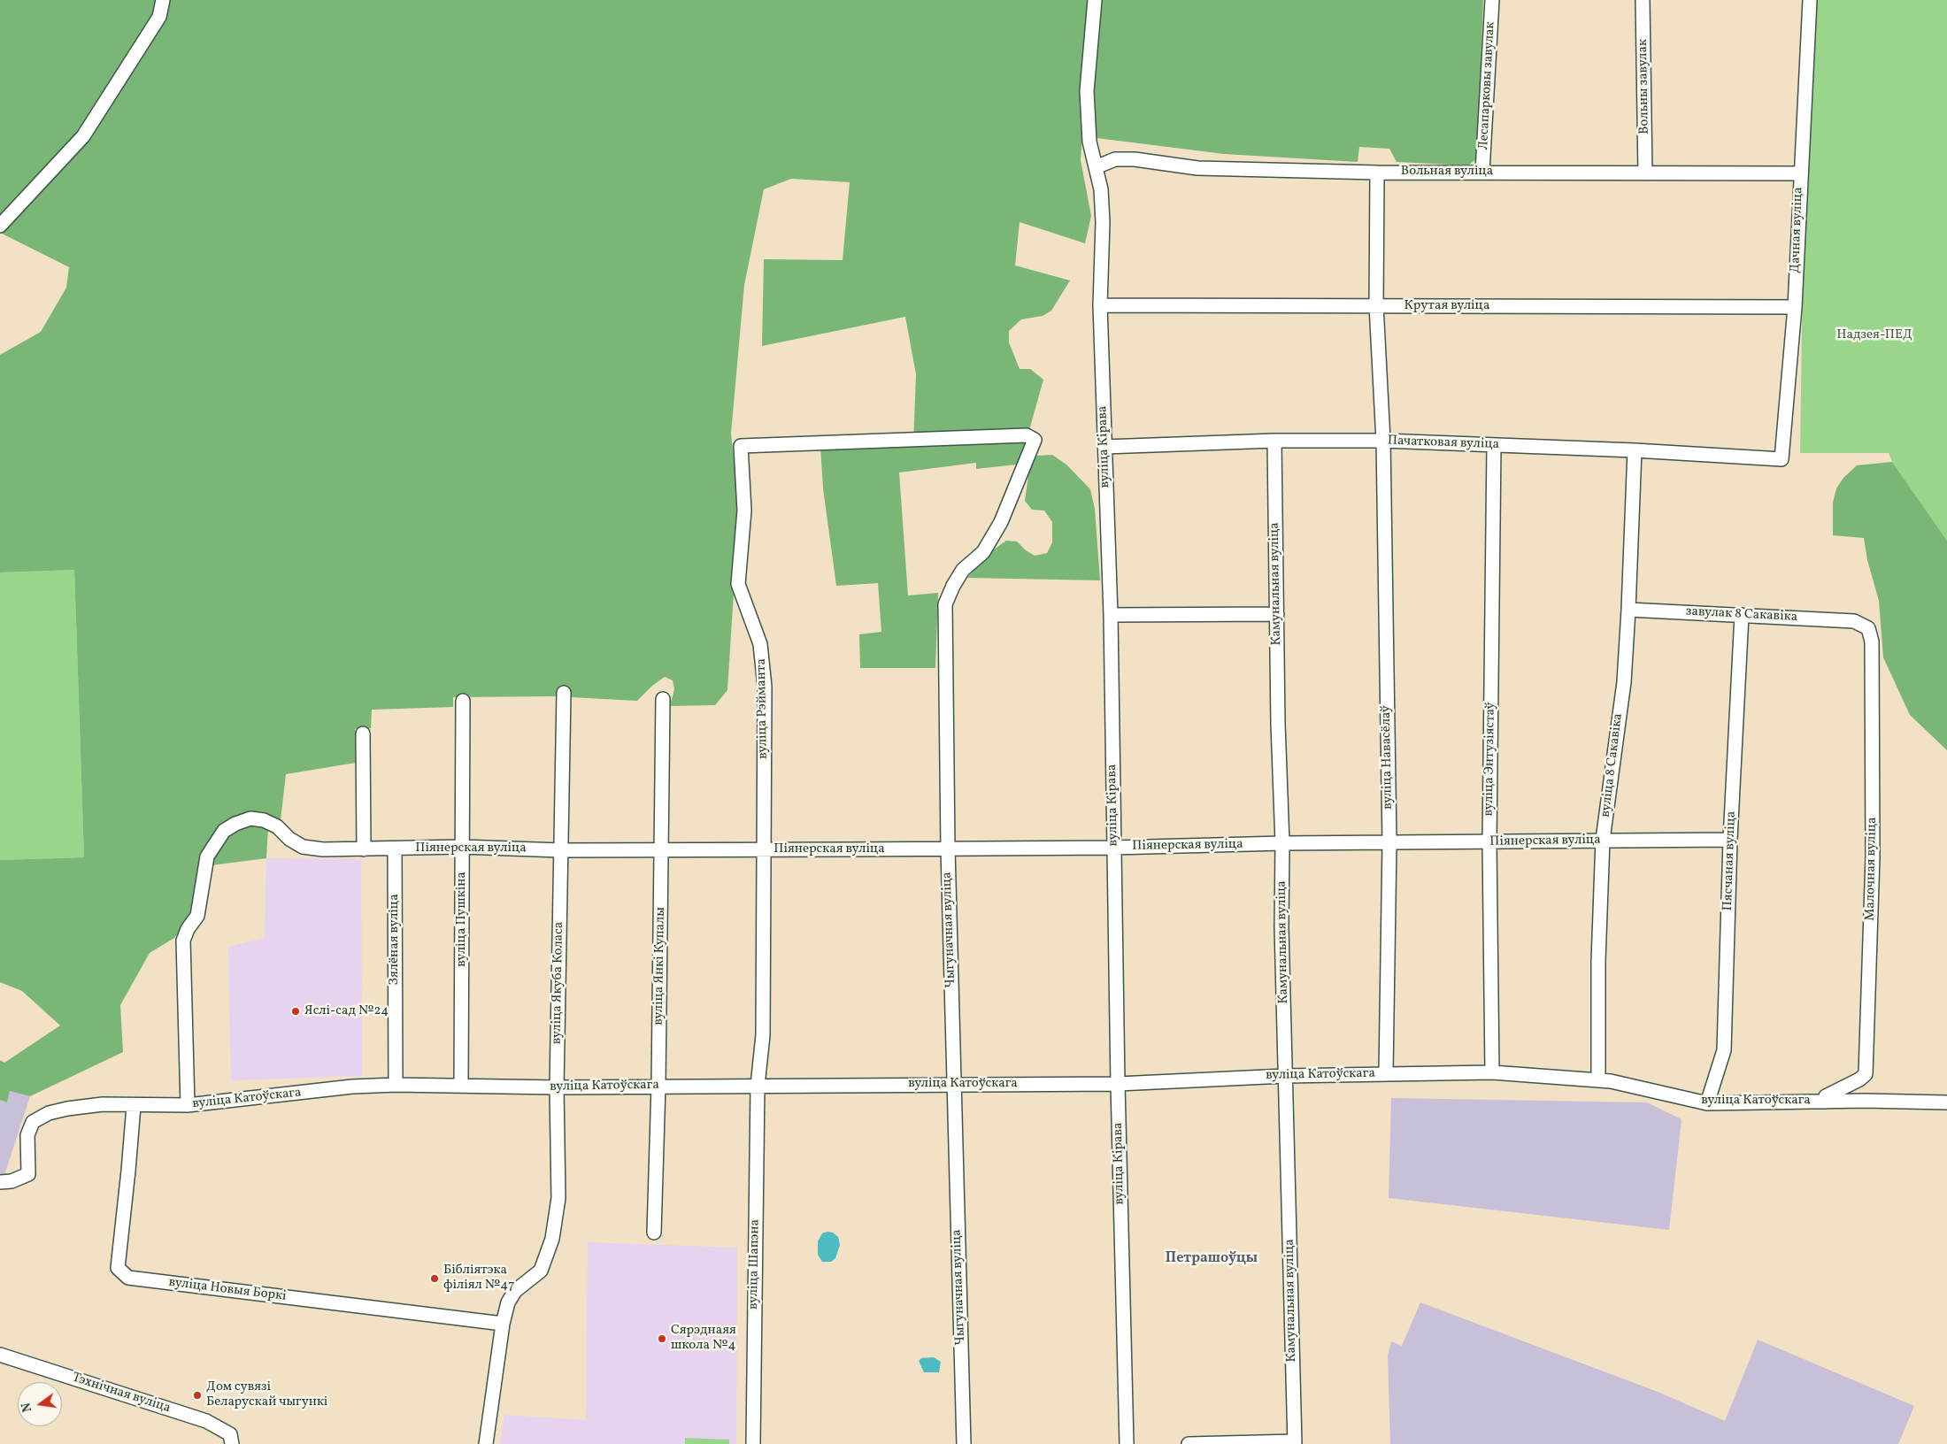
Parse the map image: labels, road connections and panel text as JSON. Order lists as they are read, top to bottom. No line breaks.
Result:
{"streets":{"street":["Лесапарковы завулак","Вольны завулак","Вольная вуліца","Дачная вуліца","Крутая вуліца","Пачатковая вуліца","вуліца Кірава","Камунальная вуліца","завулак 8 Сакавіка","вуліца Рэйманта","вуліца Навасёлаў","вуліца Энтузіястаў","вуліца 8 Сакавіка","Піянерская вуліца","Пясчаная вуліца","Малочная вуліца","вуліца Пушкіна","Чыгуначная вуліца","Зялёная вуліца","вуліца Янкі Купалы","вуліца Якуба Коласа","вуліца Катоўскага","вуліца Шапэна","вуліца Новыя Боркі","Тэхнічная вуліца"]},"crossings":[["Лесапарковы завулак","Вольная вуліца"],["Вольны завулак","Вольная вуліца"],["Вольная вуліца","Дачная вуліца"],["Вольная вуліца","вуліца Кірава"],["Вольная вуліца","вуліца Навасёлаў"],["Дачная вуліца","Крутая вуліца"],["Дачная вуліца","Пачатковая вуліца"],["Крутая вуліца","вуліца Кірава"],["Крутая вуліца","вуліца Навасёлаў"],["Пачатковая вуліца","вуліца Кірава"],["Пачатковая вуліца","Камунальная вуліца"],["Пачатковая вуліца","вуліца Навасёлаў"],["Пачатковая вуліца","вуліца Энтузіястаў"],["Пачатковая вуліца","вуліца 8 Сакавіка"],["вуліца Кірава","Піянерская вуліца"],["вуліца Кірава","вуліца Катоўскага"],["Камунальная вуліца","Піянерская вуліца"],["Камунальная вуліца","вуліца Катоўскага"],["завулак 8 Сакавіка","вуліца 8 Сакавіка"],["завулак 8 Сакавіка","Пясчаная вуліца"],["завулак 8 Сакавіка","Малочная вуліца"],["вуліца Рэйманта","Піянерская вуліца"],["вуліца Рэйманта","Чыгуначная вуліца"],["вуліца Рэйманта","вуліца Катоўскага"],["вуліца Рэйманта","вуліца Шапэна"],["вуліца Навасёлаў","Піянерская вуліца"],["вуліца Навасёлаў","вуліца Катоўскага"],["вуліца Энтузіястаў","Піянерская вуліца"],["вуліца Энтузіястаў","вуліца Катоўскага"],["вуліца 8 Сакавіка","Піянерская вуліца"],["вуліца 8 Сакавіка","вуліца Катоўскага"],["Піянерская вуліца","Пясчаная вуліца"],["Піянерская вуліца","вуліца Пушкіна"],["Піянерская вуліца","Чыгуначная вуліца"],["Піянерская вуліца","Зялёная вуліца"],["Піянерская вуліца","вуліца Янкі Купалы"],["Піянерская вуліца","вуліца Якуба Коласа"],["Піянерская вуліца","вуліца Катоўскага"],["Пясчаная вуліца","вуліца Катоўскага"],["Малочная вуліца","вуліца Катоўскага"],["вуліца Пушкіна","вуліца Катоўскага"],["Чыгуначная вуліца","вуліца Катоўскага"],["Зялёная вуліца","вуліца Катоўскага"],["вуліца Янкі Купалы","вуліца Катоўскага"],["вуліца Якуба Коласа","вуліца Катоўскага"],["вуліца Якуба Коласа","вуліца Новыя Боркі"],["вуліца Катоўскага","вуліца Шапэна"],["вуліца Катоўскага","вуліца Новыя Боркі"]],"districts":["Петрашоўцы"],"parks":["Надзея-ПЕД"],"places":["Яслі-сад №24","Бібліятэка філіял №47","Сярэднаяя школа №4","Дом сувязі Беларускай чыгункі"],"north":"left"}
